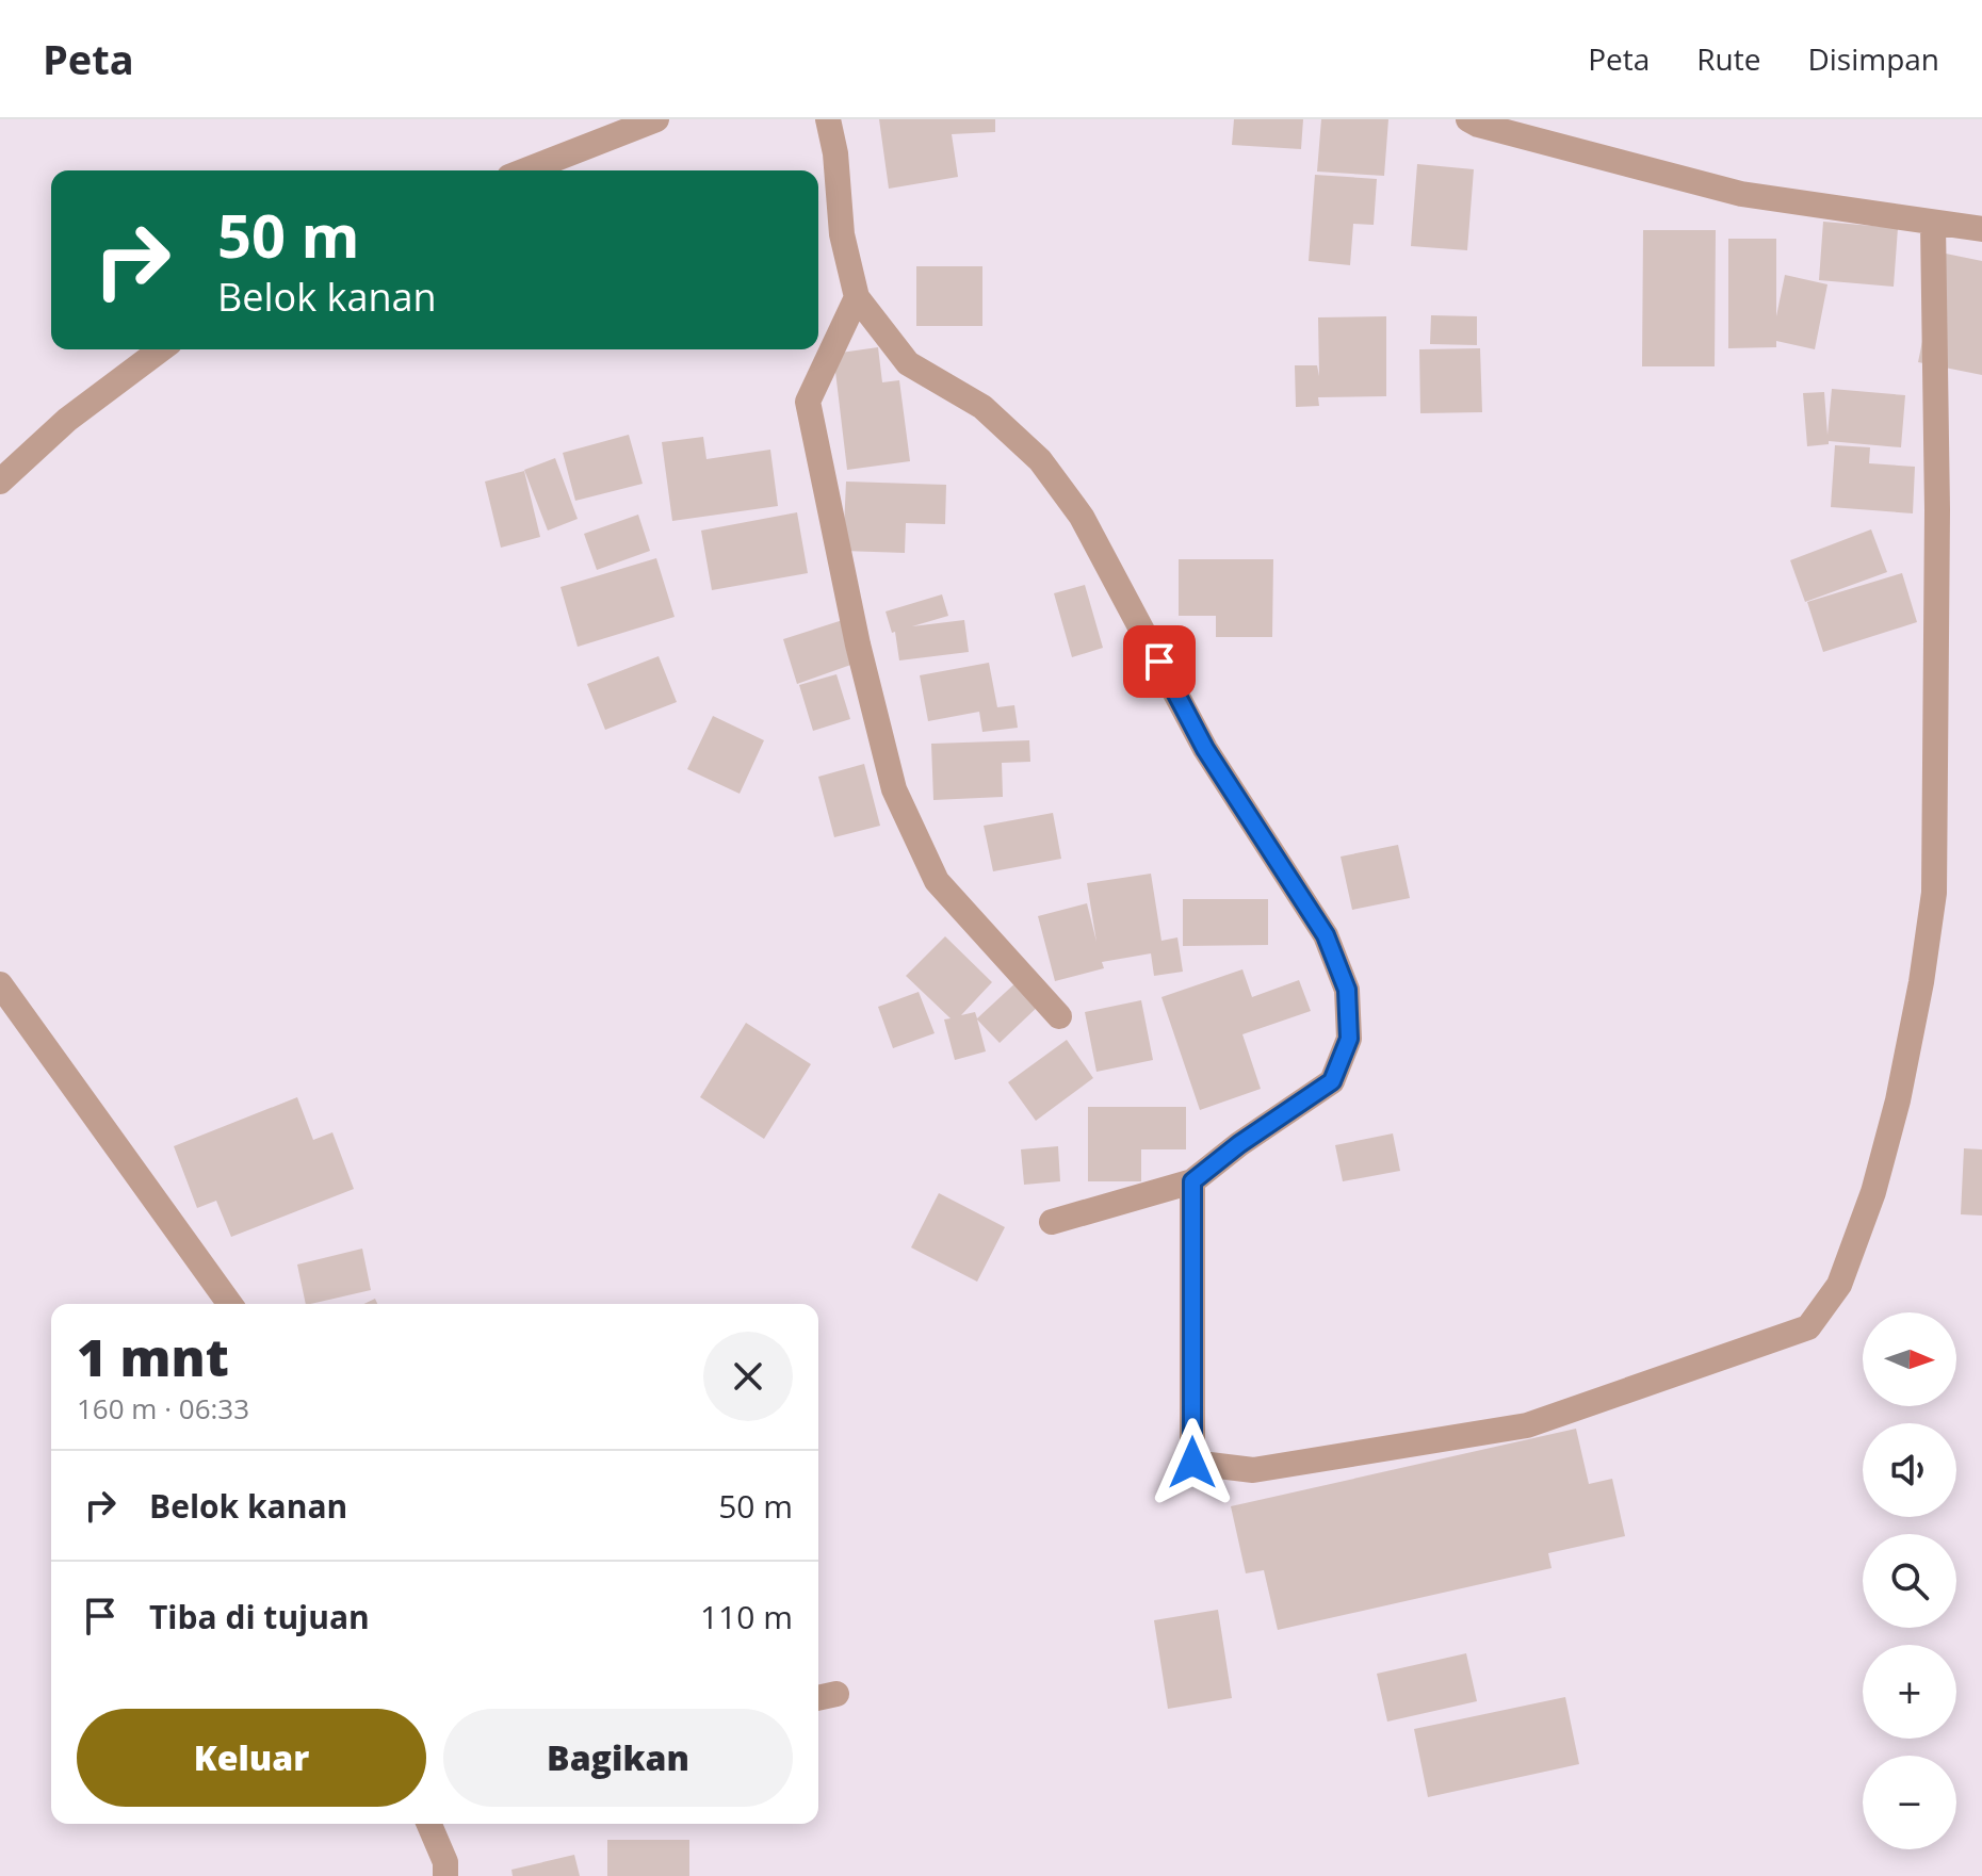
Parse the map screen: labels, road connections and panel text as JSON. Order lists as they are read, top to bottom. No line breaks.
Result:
{"north":"right","page":{"header":"Peta","nav":["Peta","Rute","Disimpan"],"turn":["50 m","Belok kanan"],"heading":["1 mnt","160 m · 06:33"],"map_buttons":["+","−"],"list":[{"name":"Belok kanan","value":"50 m"},{"name":"Tiba di tujuan","value":"110 m"}],"buttons":["Keluar","Bagikan"]}}
